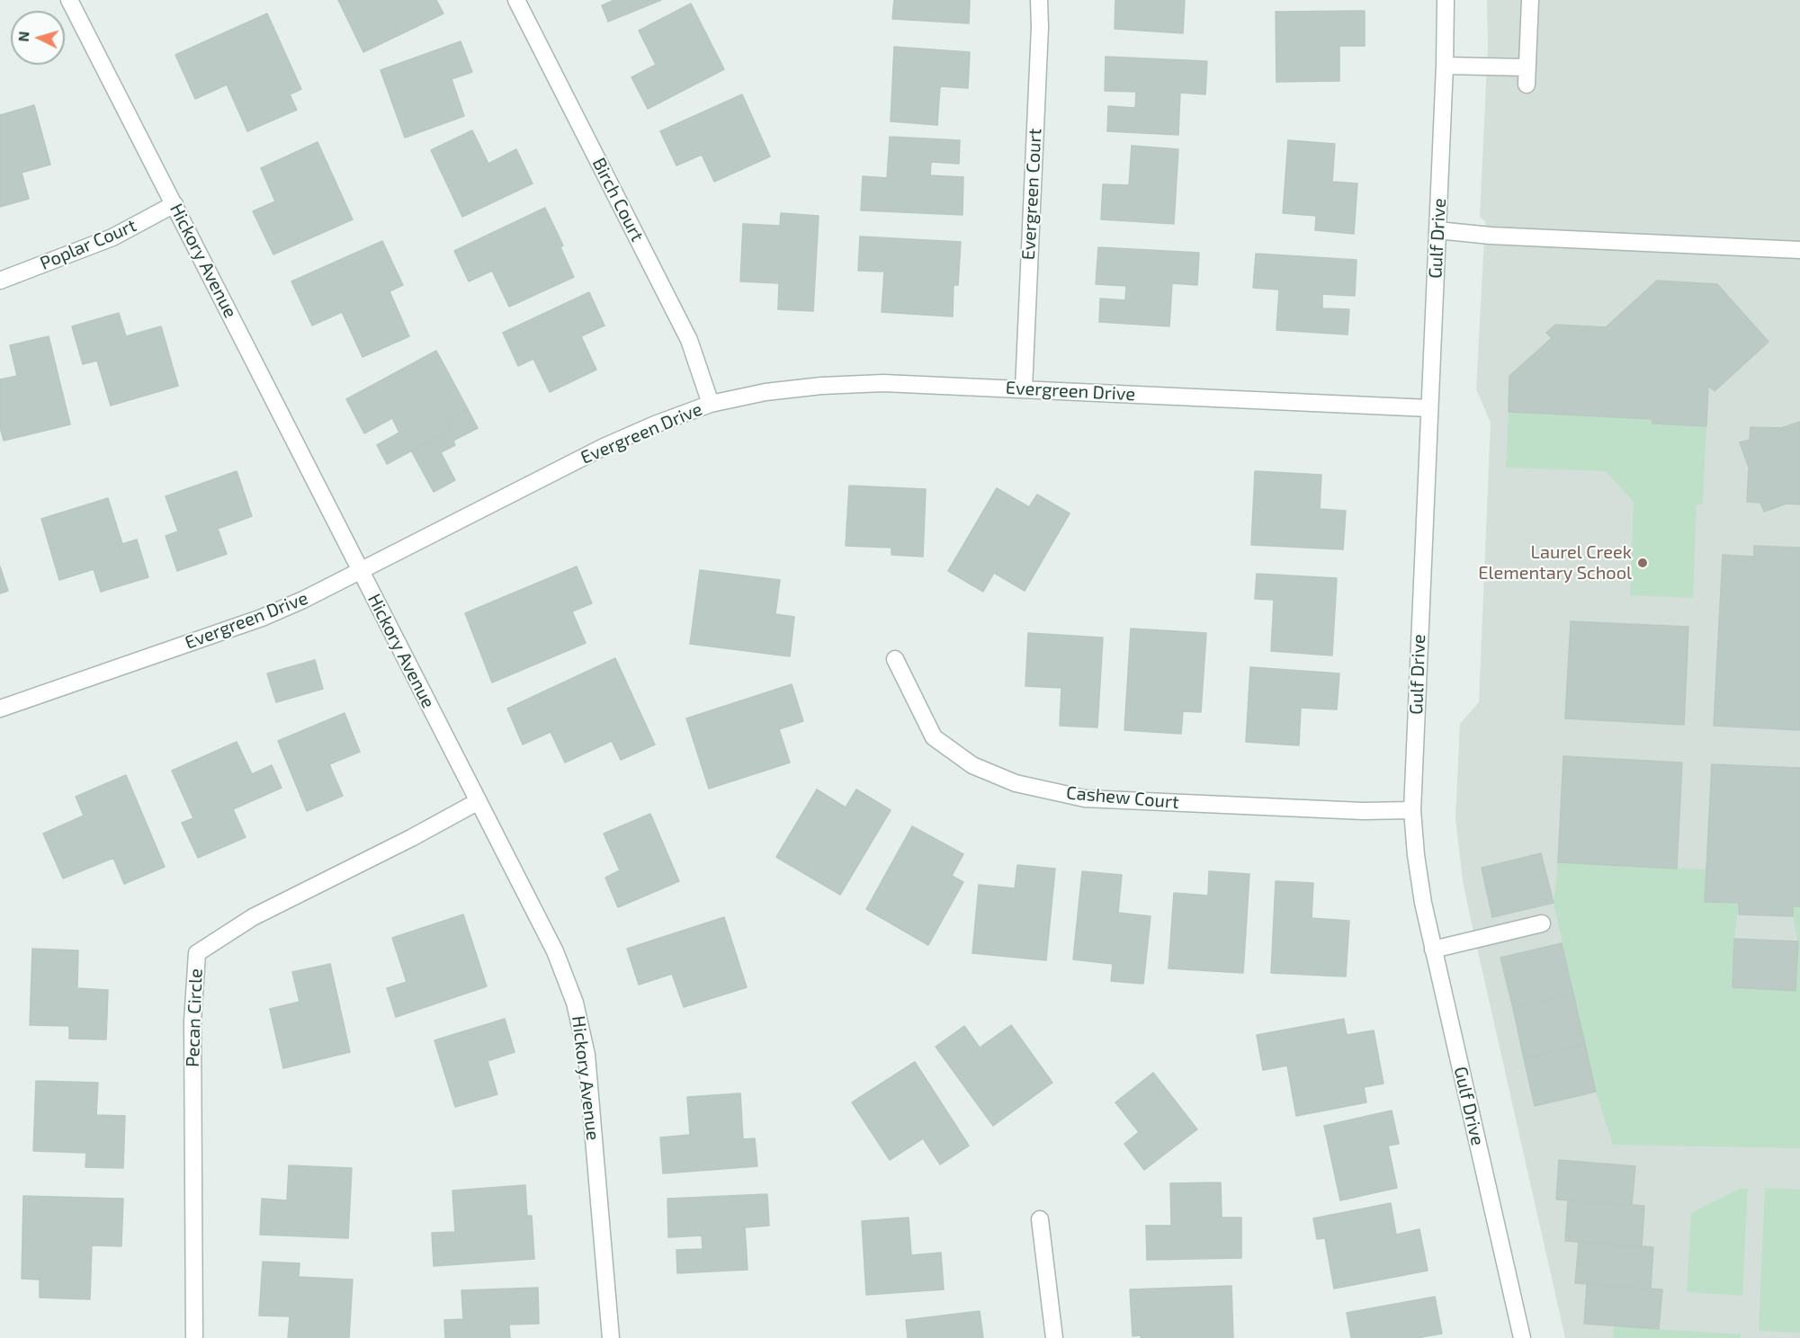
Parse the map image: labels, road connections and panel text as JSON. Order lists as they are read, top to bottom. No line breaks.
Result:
{"streets":{"street":["Evergreen Court","Birch Court","Gulf Drive","Poplar Court","Hickory Avenue","Evergreen Drive","Cashew Court","Pecan Circle"]},"crossings":[["Evergreen Court","Evergreen Drive"],["Birch Court","Evergreen Drive"],["Gulf Drive","Evergreen Drive"],["Gulf Drive","Cashew Court"],["Poplar Court","Hickory Avenue"],["Hickory Avenue","Evergreen Drive"],["Hickory Avenue","Pecan Circle"]],"places":["Laurel Creek Elementary School"],"north":"left"}
